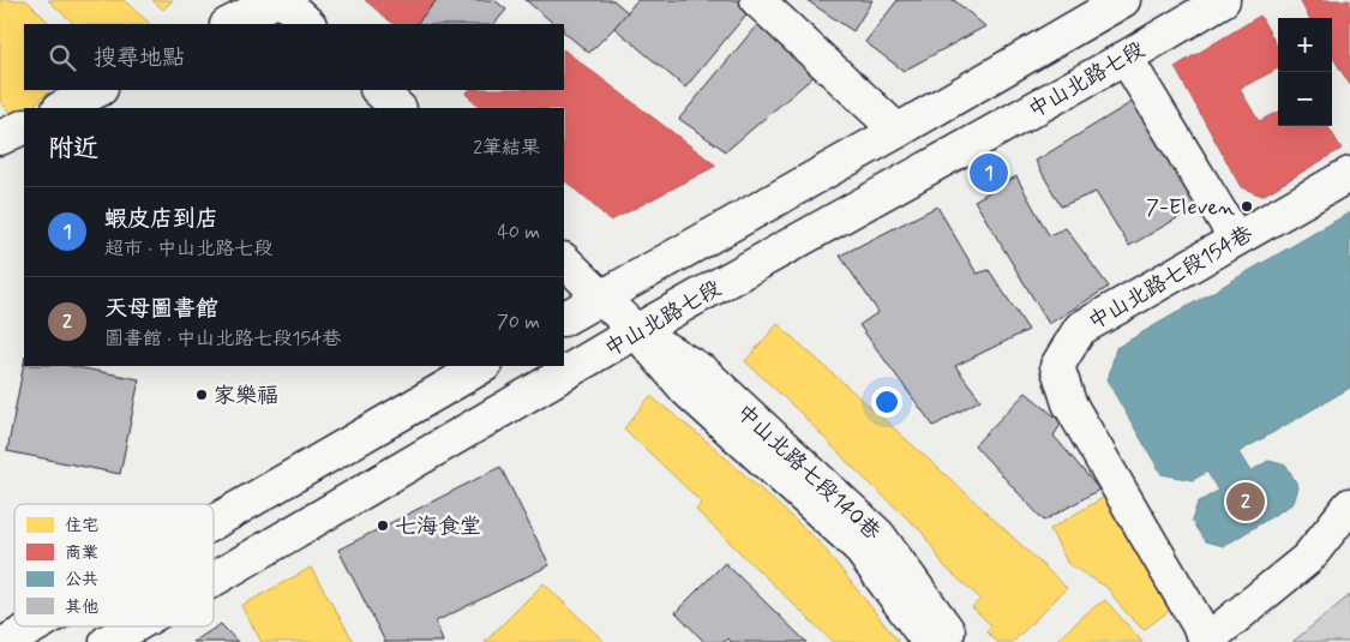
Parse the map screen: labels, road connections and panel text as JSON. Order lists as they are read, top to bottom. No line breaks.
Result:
{"streets":{"main road":["中山北路七段","中山北路七段154巷","中山北路七段140巷"]},"crossings":[["中山北路七段","中山北路七段140巷"]],"places":["7-Eleven","家樂福","七海食堂"],"legend":["住宅","商業","公共","其他"],"page":{"map_buttons":["+","−"],"search":"搜尋地點","heading":["附近","2筆結果"],"pins":["1","2"],"list":[{"mark":"1","name":"蝦皮店到店","note":"超市 · 中山北路七段","value":"40 m"},{"mark":"2","name":"天母圖書館","note":"圖書館 · 中山北路七段154巷","value":"70 m"}]}}
